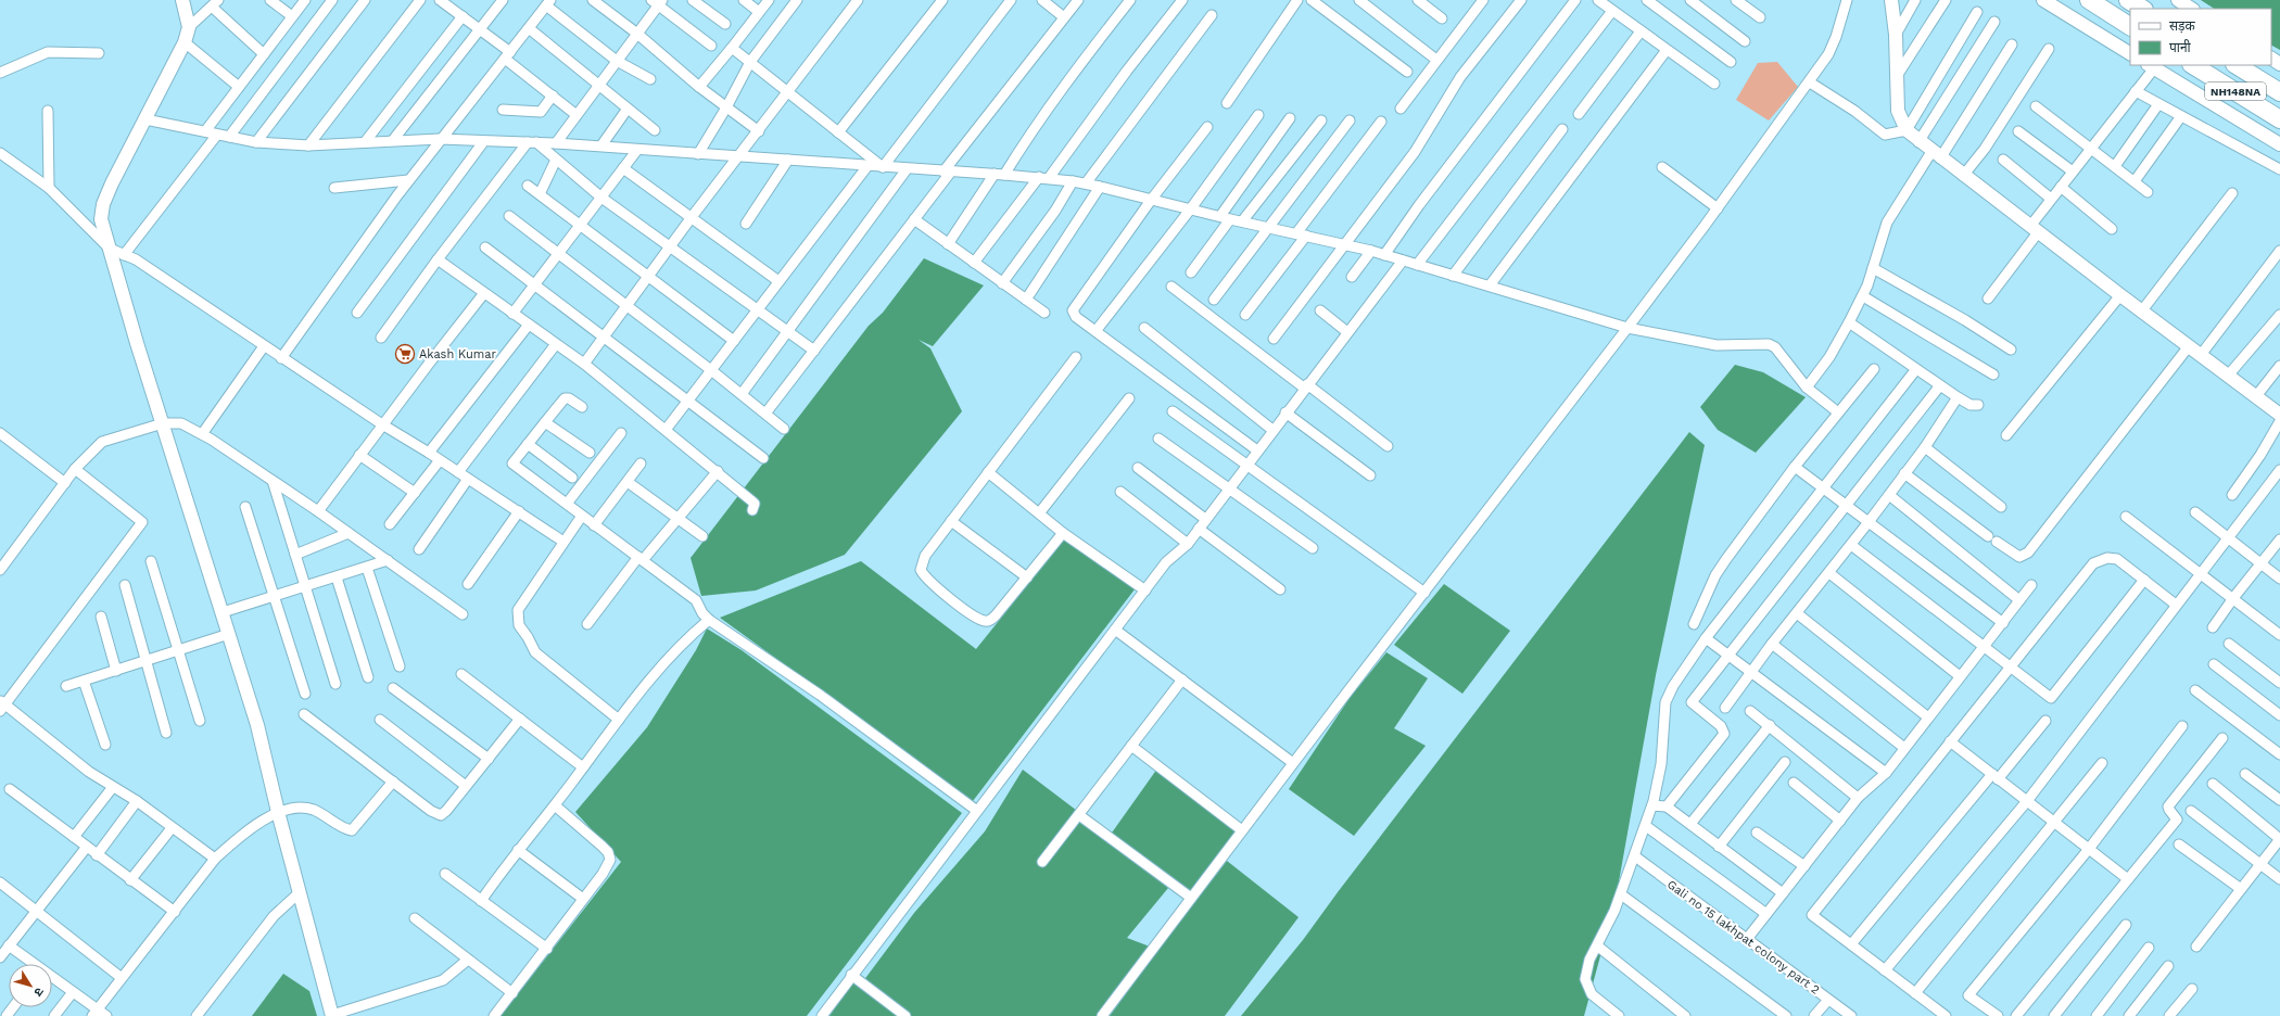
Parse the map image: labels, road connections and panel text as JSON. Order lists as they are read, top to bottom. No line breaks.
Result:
{"streets":{"highway":["NH148NA"],"street":["Gali no 15 lakhpat colony part 2"]},"places":{"supermarket":["Akash Kumar"]},"legend":["सड़क","पानी"],"north":"bottom right"}
